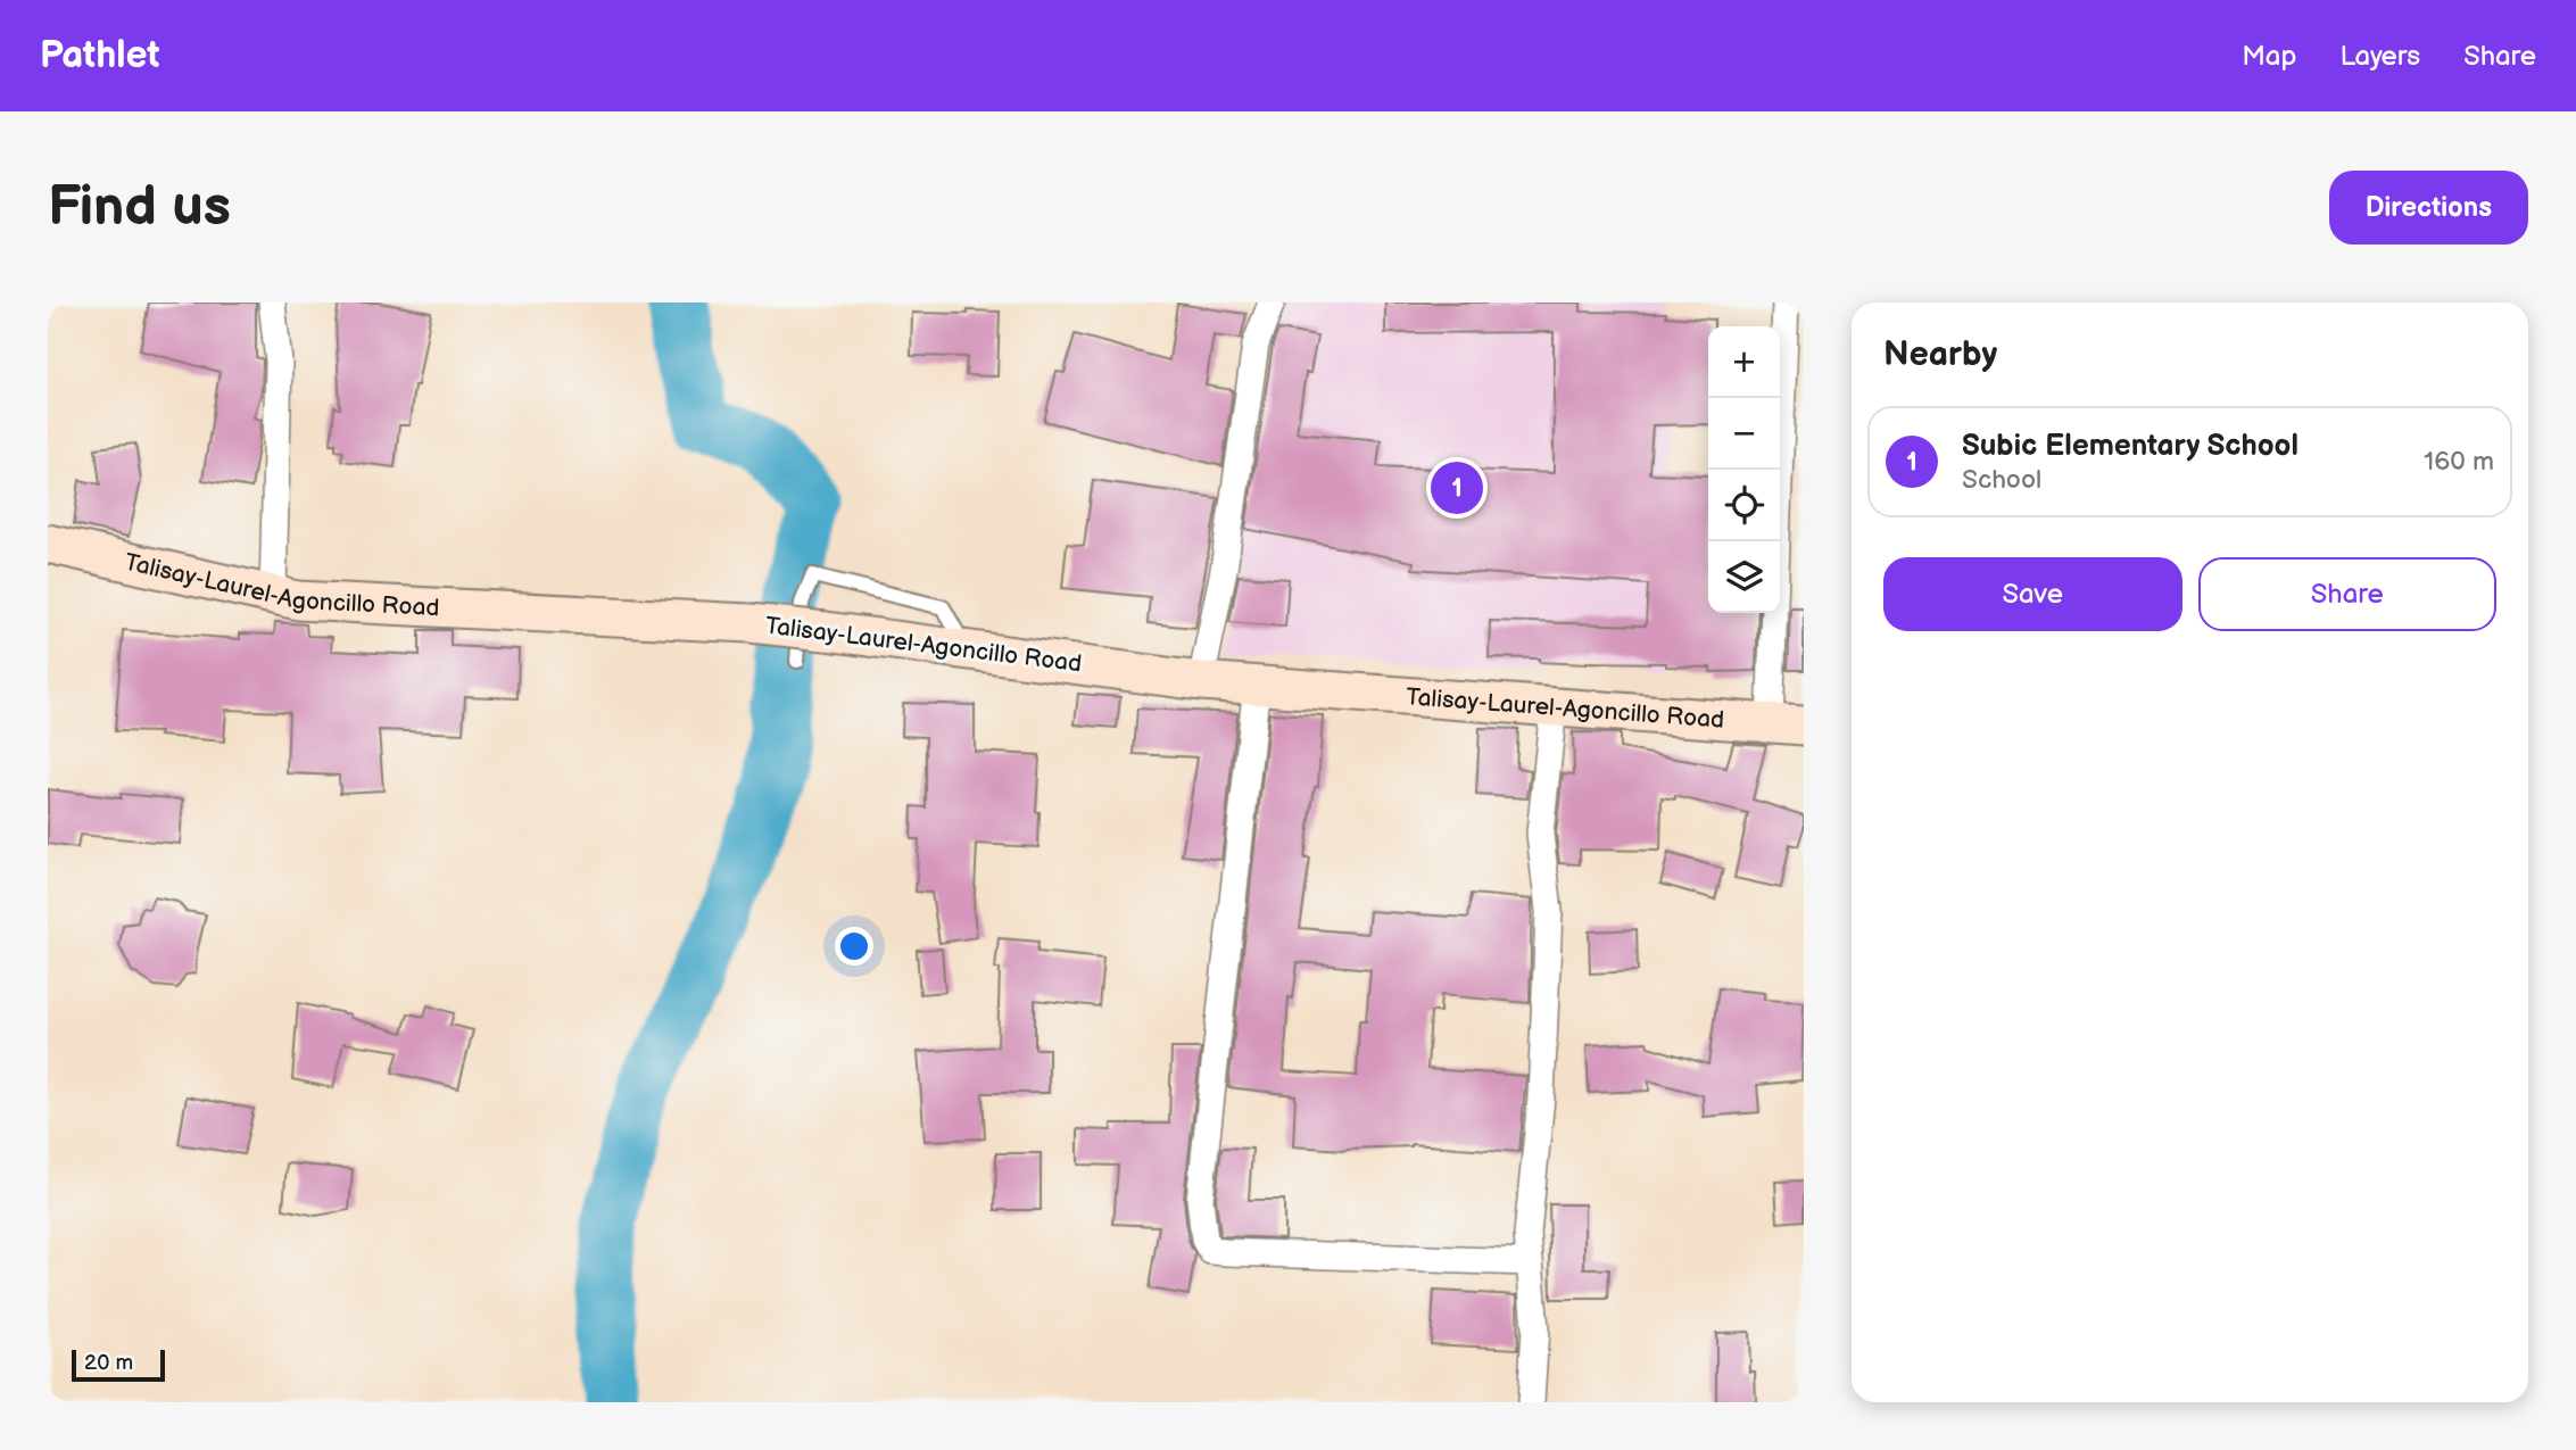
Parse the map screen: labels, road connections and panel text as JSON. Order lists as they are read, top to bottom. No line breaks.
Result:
{"streets":{"main road":["Talisay-Laurel-Agoncillo Road"]},"scale_bar":"20 m","page":{"header":"Pathlet","nav":["Map","Layers","Share"],"buttons":["Directions",["Save","Share"]],"title":"Find us","heading":"Nearby","map_buttons":["+","−"],"list":[{"mark":"1","name":"Subic Elementary School","note":"School","value":"160 m"}],"pins":"1","scale":"20 m"}}
